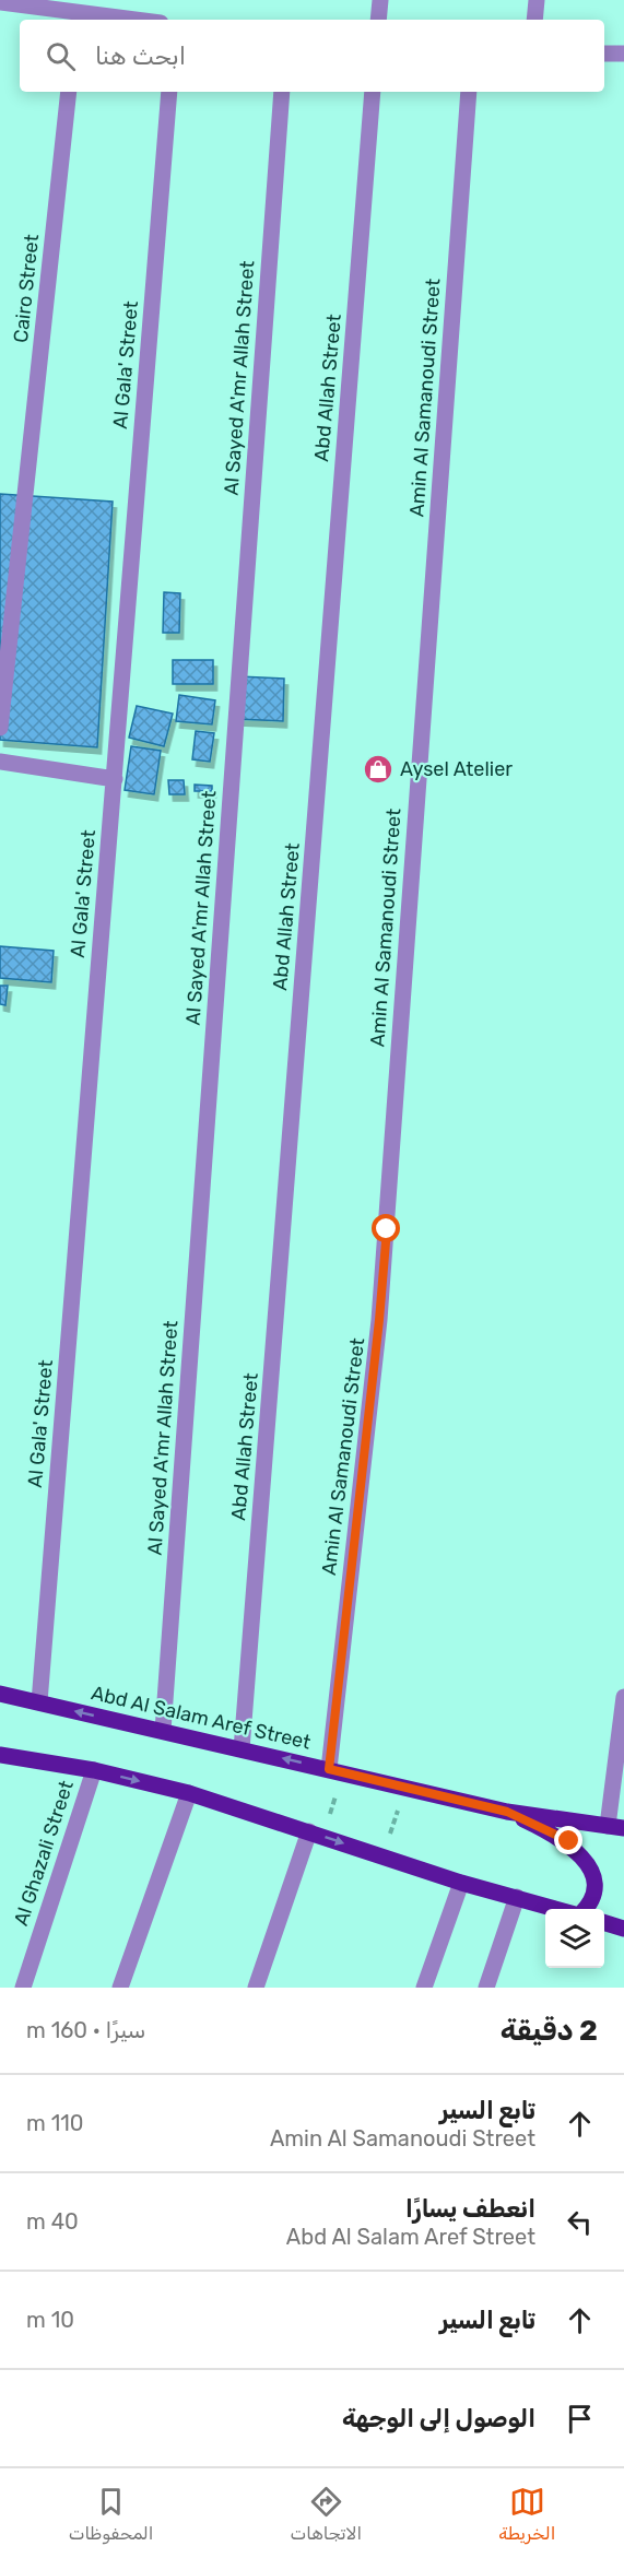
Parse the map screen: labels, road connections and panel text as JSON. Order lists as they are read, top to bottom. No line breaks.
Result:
{"streets":{"main road":["Abd Al Salam Aref Street"],"street":["Cairo Street","Al Gala' Street","Al Sayed A'mr Allah Street","Abd Allah Street","Amin Al Samanoudi Street","Al Ghazali Street"]},"crossings":[["Al Gala' Street","Abd Al Salam Aref Street"],["Al Sayed A'mr Allah Street","Abd Al Salam Aref Street"],["Abd Allah Street","Abd Al Salam Aref Street"],["Amin Al Samanoudi Street","Abd Al Salam Aref Street"]],"places":{"shop":["Aysel Atelier"]},"page":{"search":"ابحث هنا","heading":["2 دقيقة","سيرًا · 160 m"],"list":[["تابع السير","Amin Al Samanoudi Street","110 m"],["انعطف يسارًا","Abd Al Salam Aref Street","40 m"],["تابع السير","10 m"],"الوصول إلى الوجهة"],"nav":["الخريطة","الاتجاهات","المحفوظات"]}}
